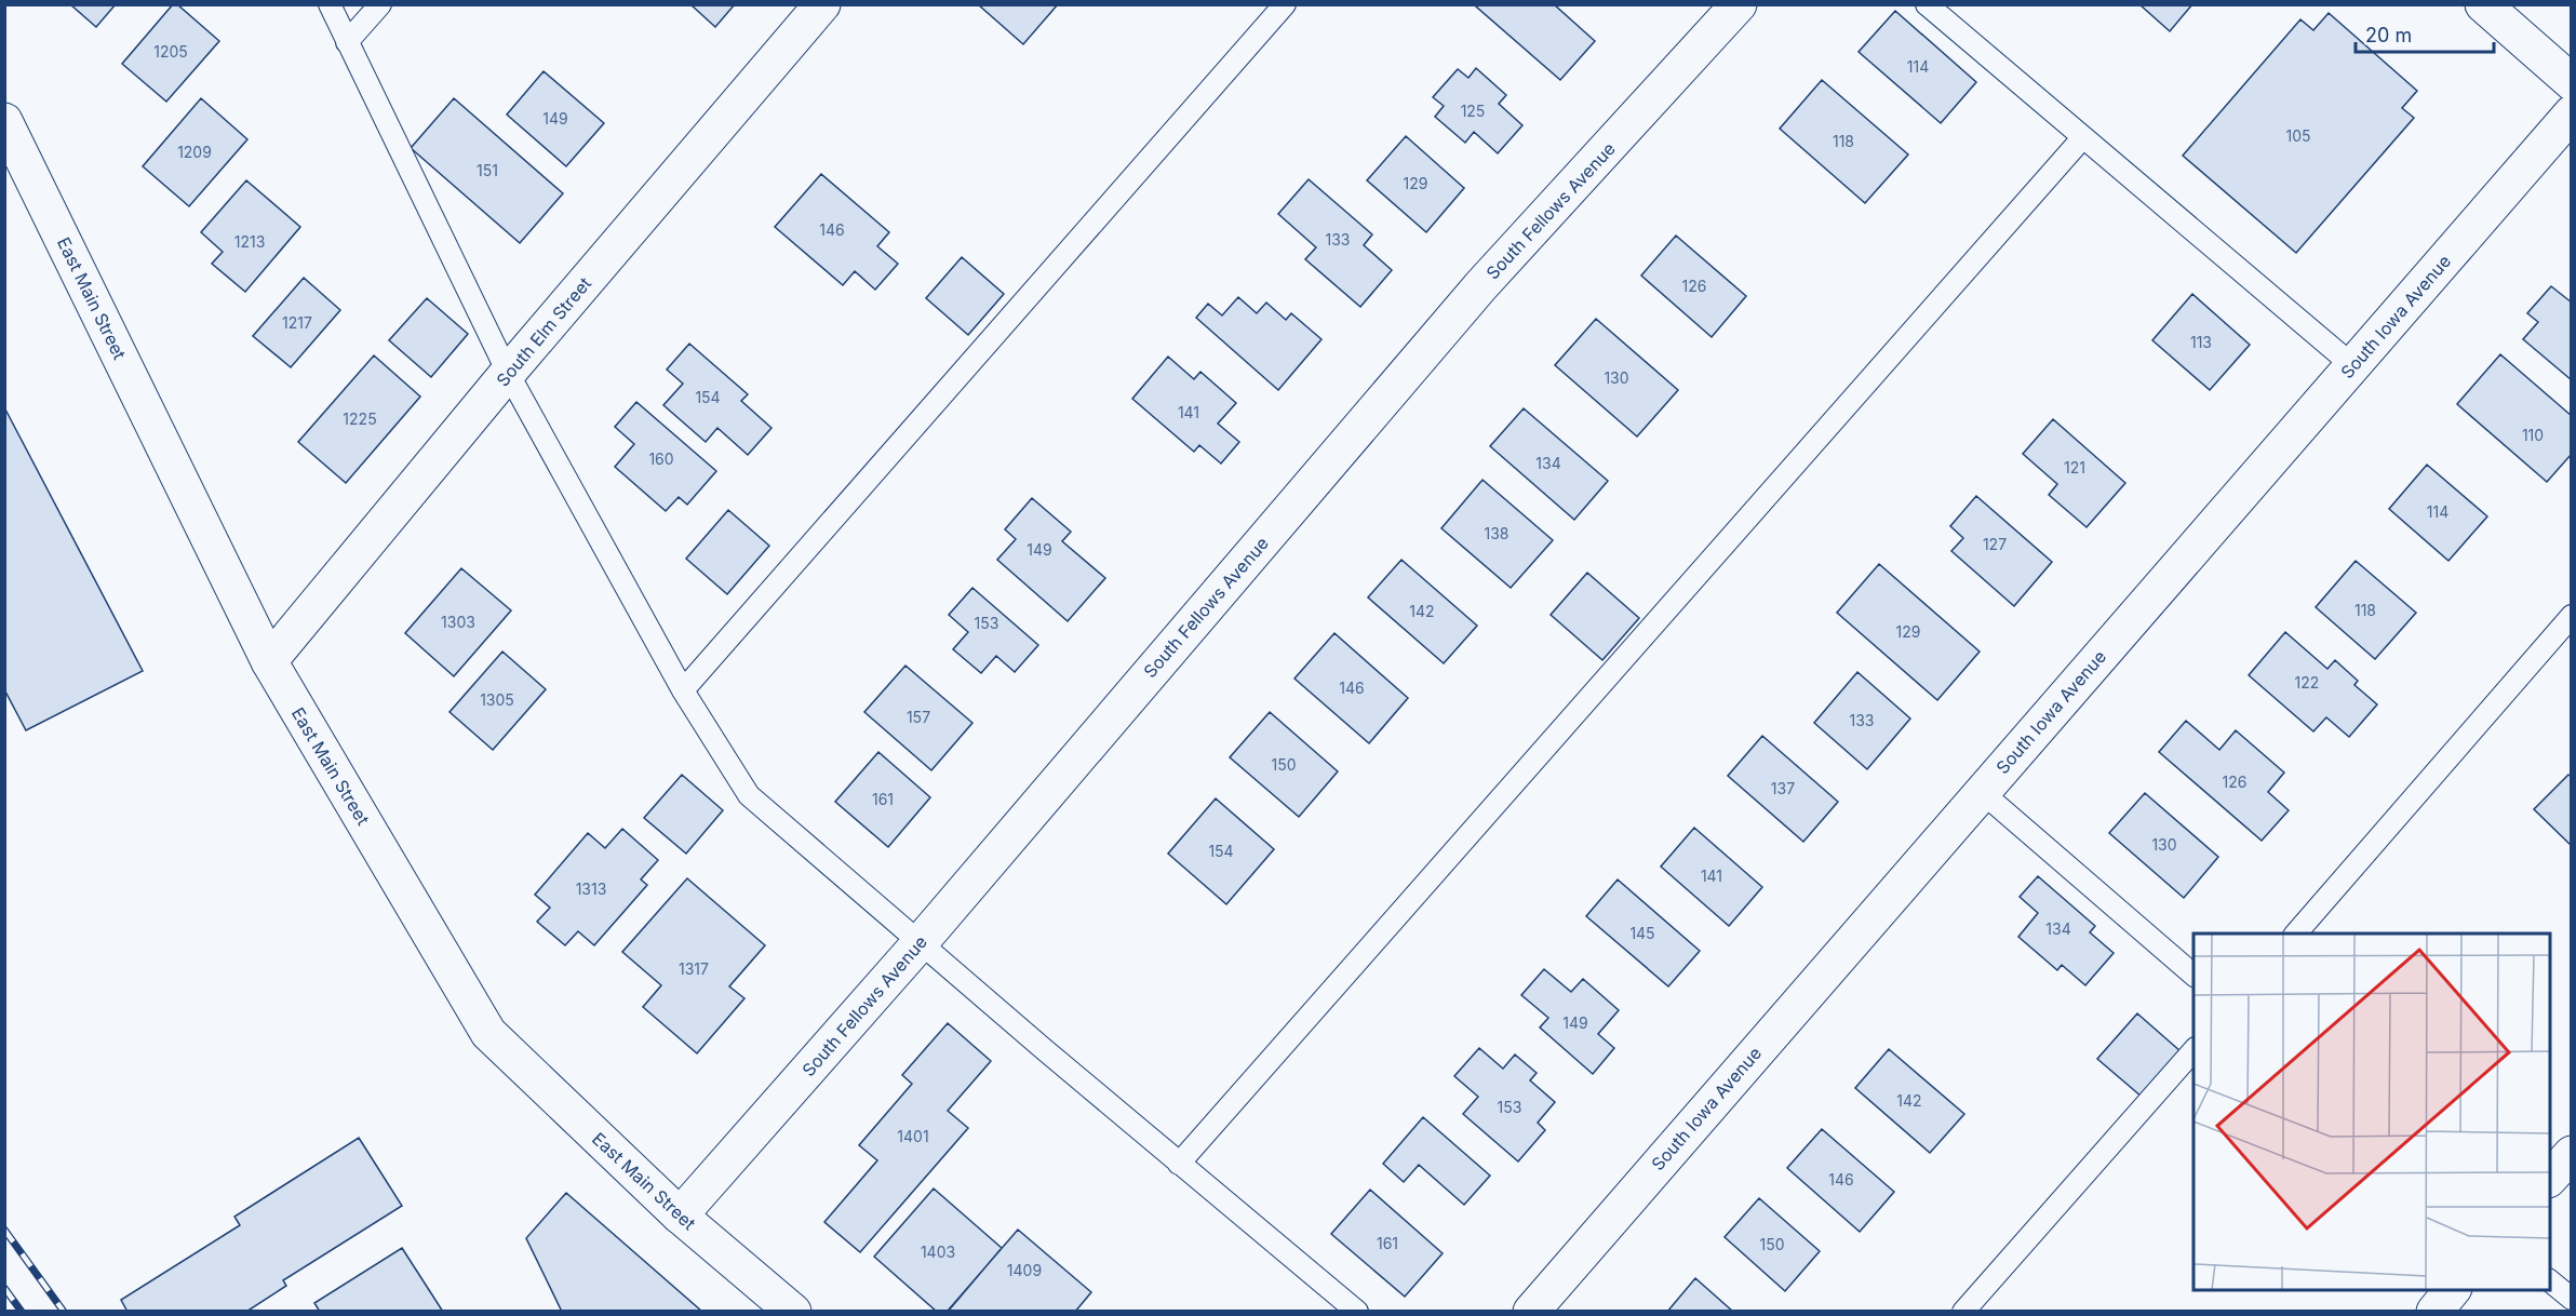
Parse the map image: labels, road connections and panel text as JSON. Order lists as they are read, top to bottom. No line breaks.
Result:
{"streets":{"main road":["South Fellows Avenue","East Main Street","South Iowa Avenue","South Elm Street"]},"crossings":[["South Fellows Avenue","East Main Street"],["East Main Street","South Elm Street"]],"house_numbers":["1205","114","125","149","105","118","1209","151","129","146","133","1213","126","1217","113","130","154","141","1225","110","160","134","121","114","138","127","149","118","142","1303","153","129","122","146","1305","157","133","150","126","137","161","130","154","141","1313","134","145","1317","149","142","153","1401","146","161","150","1403","1409"],"scale_bar":"20 m"}
